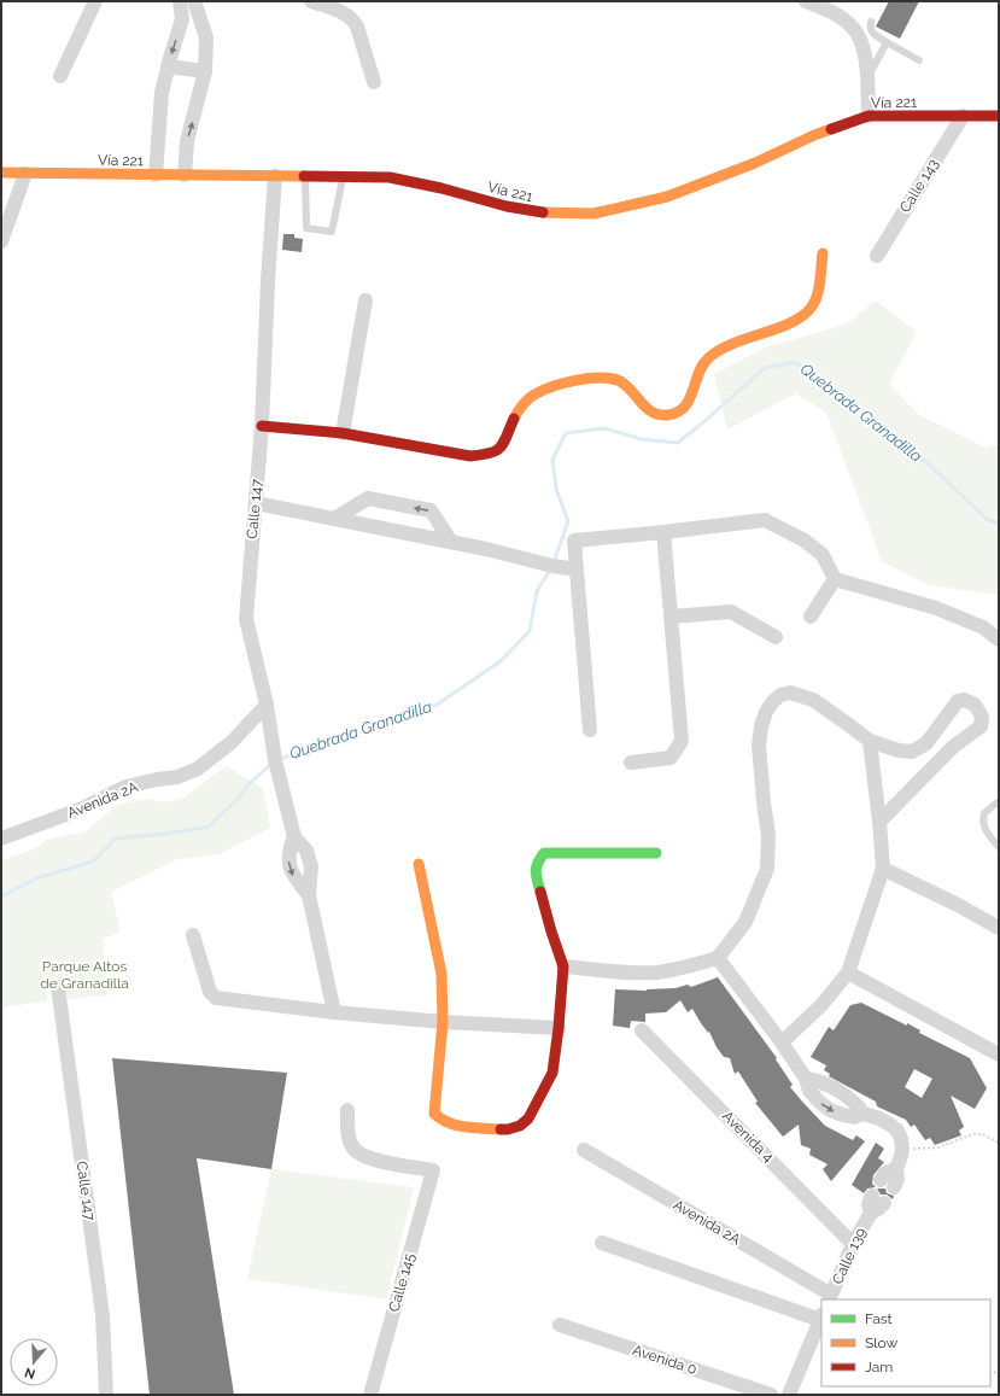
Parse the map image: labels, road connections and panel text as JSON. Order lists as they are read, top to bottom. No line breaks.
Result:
{"streets":{"street":["Vía 221","Calle 143","Calle 147","Avenida 2A","Avenida 4","Calle 139","Calle 145","Avenida 0"]},"crossings":[["Vía 221","Calle 143"],["Vía 221","Calle 147"],["Calle 147","Avenida 2A"],["Avenida 2A","Calle 139"],["Avenida 4","Calle 139"]],"water":["Quebrada Granadilla"],"parks":["Parque Altos de Granadilla"],"legend":["Fast","Slow","Jam"],"north":"bottom"}
